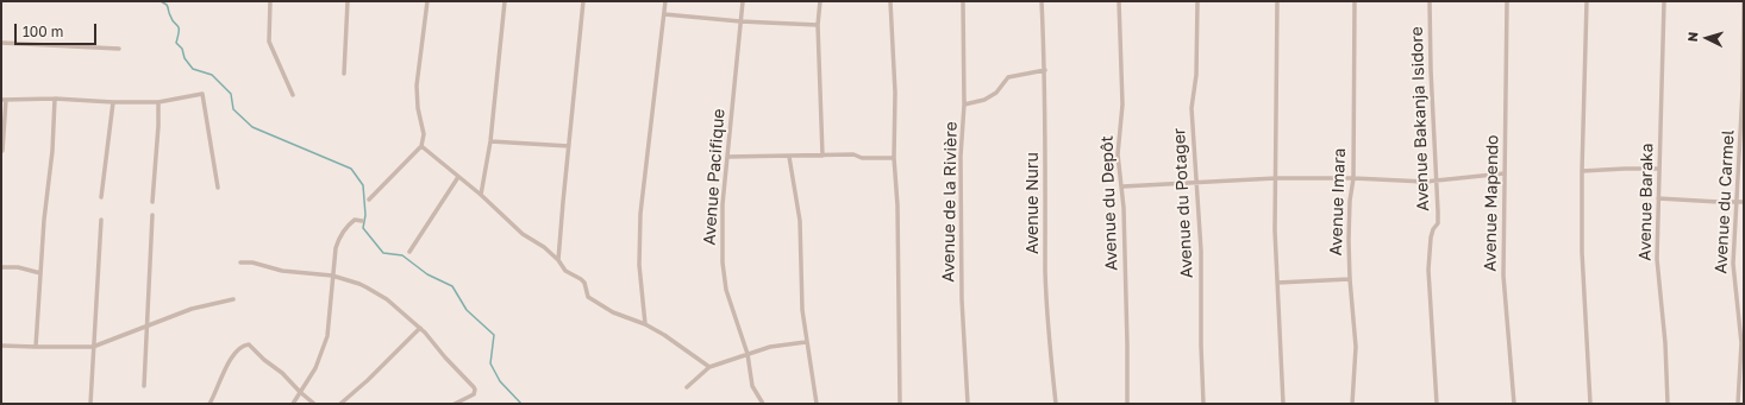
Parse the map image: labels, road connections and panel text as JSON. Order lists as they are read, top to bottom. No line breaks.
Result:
{"streets":{"street":["Avenue Bakanja Isidore","Avenue Pacifique","Avenue de la Rivière","Avenue Imara","Avenue Baraka","Avenue du Carmel","Avenue Nuru","Avenue du Depôt","Avenue du Potager","Avenue Mapendo"]},"scale_bar":"100 m","north":"left"}
